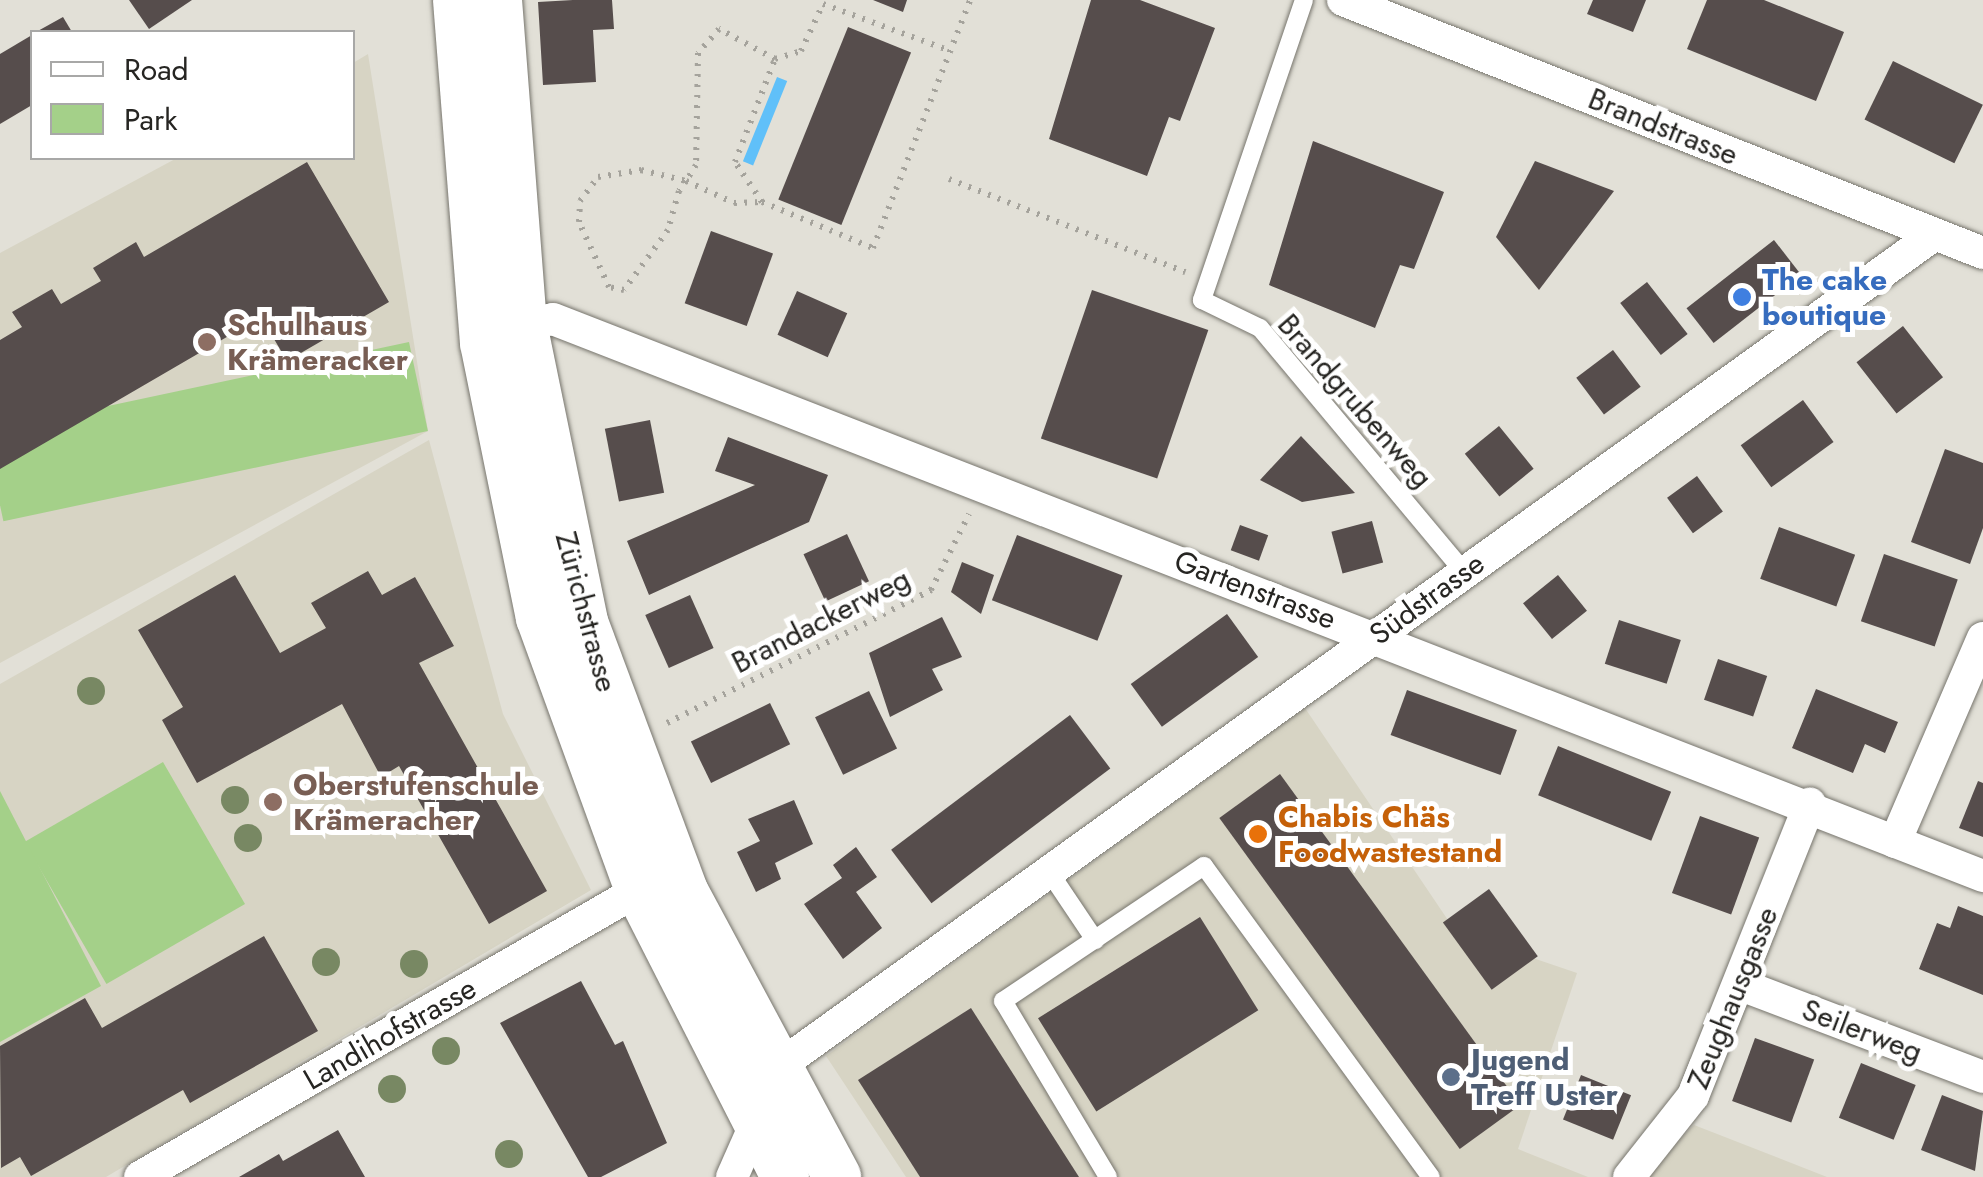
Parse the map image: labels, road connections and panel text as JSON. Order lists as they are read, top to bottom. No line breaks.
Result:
{"streets":{"main road":["Zürichstrasse"],"street":["Brandstrasse","Gartenstrasse","Südstrasse","Zeughausgasse","Seilerweg","Landihofstrasse"],"lane":["Brandgrubenweg"],"path":["Brandackerweg"]},"crossings":[["Brandstrasse","Südstrasse"],["Brandgrubenweg","Südstrasse"],["Gartenstrasse","Südstrasse"],["Gartenstrasse","Zürichstrasse"],["Gartenstrasse","Brandackerweg"],["Gartenstrasse","Zeughausgasse"],["Südstrasse","Zürichstrasse"],["Zürichstrasse","Brandackerweg"],["Zürichstrasse","Landihofstrasse"],["Zeughausgasse","Seilerweg"]],"places":["The cake boutique","Schulhaus Krämeracker","Oberstufenschule Krämeracher","Chabis Chäs Foodwastestand","Jugend Treff Uster"],"legend":["Road","Park"]}
